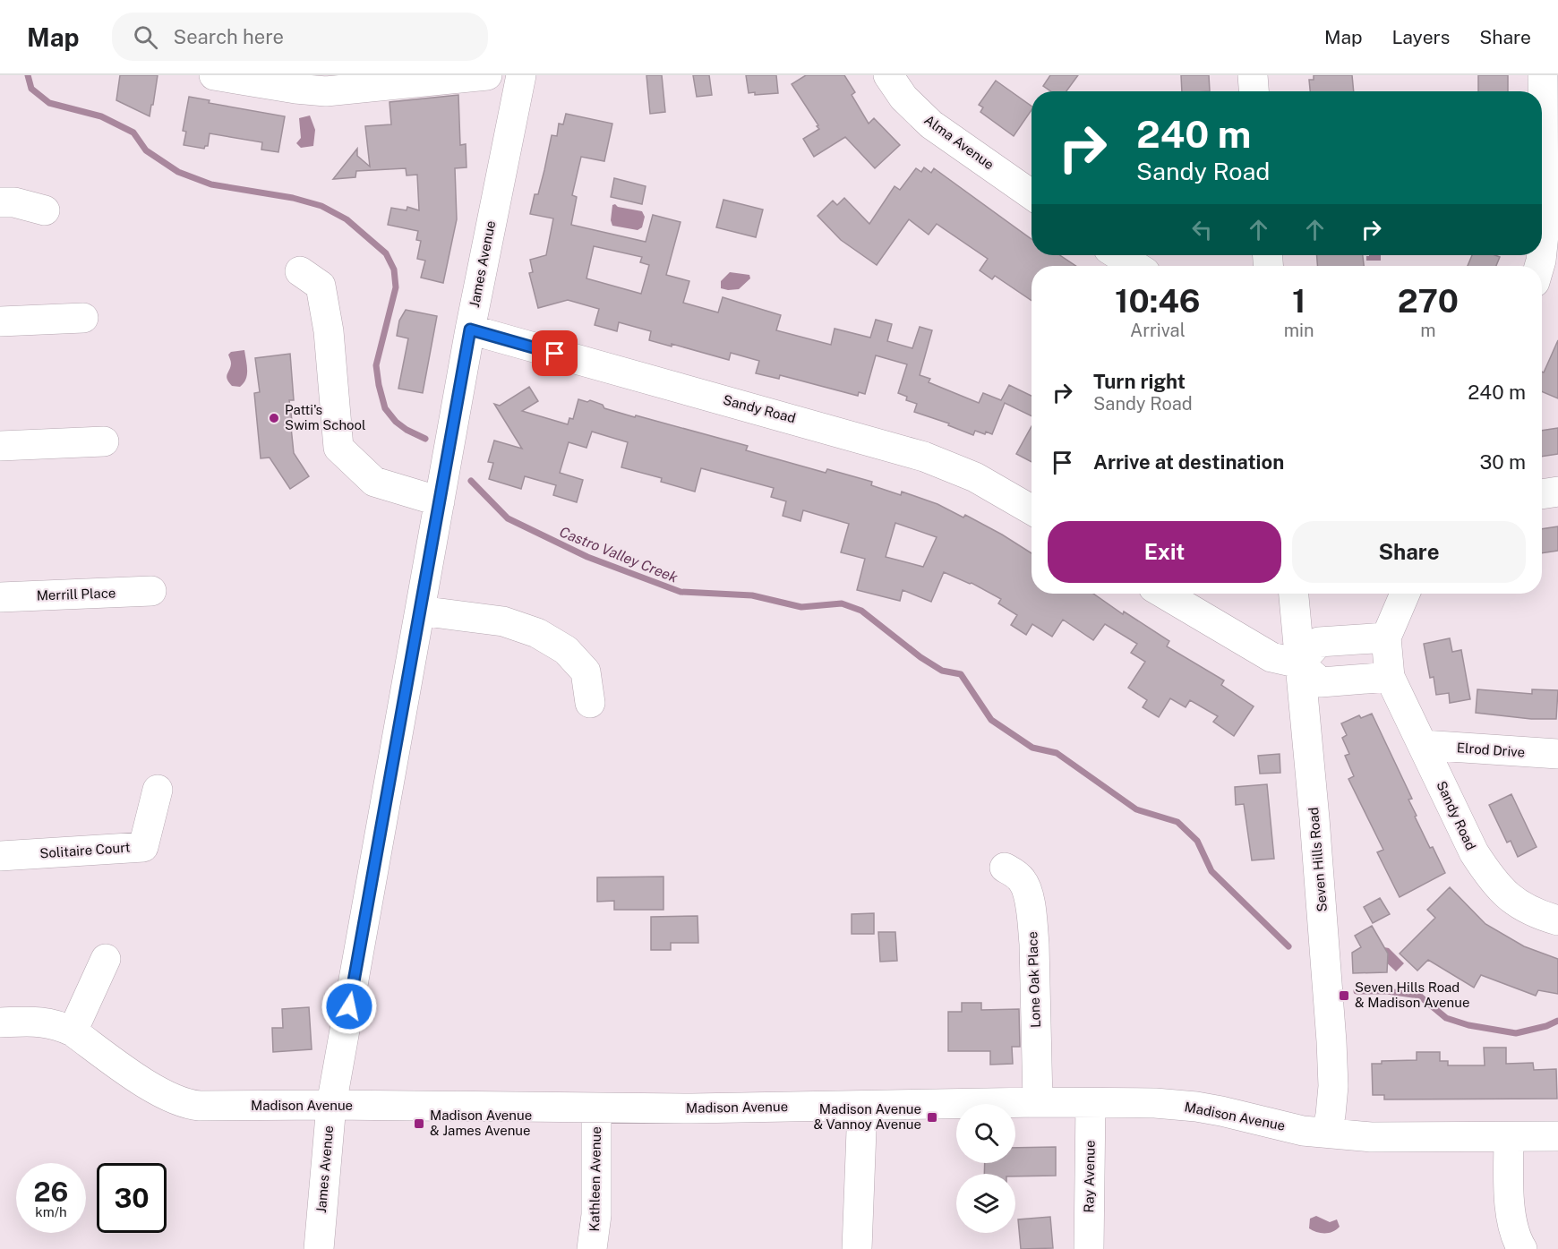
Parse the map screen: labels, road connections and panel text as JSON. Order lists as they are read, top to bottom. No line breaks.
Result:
{"streets":{"street":["Alma Avenue","James Avenue","Sandy Road","Merrill Place","Elrod Drive","Solitaire Court","Seven Hills Road","Lone Oak Place","Madison Avenue","Ray Avenue","Kathleen Avenue"]},"crossings":[["James Avenue","Sandy Road"],["James Avenue","Madison Avenue"],["Sandy Road","Elrod Drive"],["Seven Hills Road","Madison Avenue"],["Lone Oak Place","Madison Avenue"],["Madison Avenue","Ray Avenue"],["Madison Avenue","Kathleen Avenue"]],"water":["Castro Valley Creek"],"places":{"other":["Patti's Swim School"],"transit":["Seven Hills Road & Madison Avenue","Madison Avenue & Vannoy Avenue","Madison Avenue & James Avenue"]},"page":{"header":"Map","search":"Search here","nav":["Map","Layers","Share"],"turn":["240 m","Sandy Road"],"eta":["10:46","Arrival","1","min","270","m"],"list":[{"name":"Turn right","note":"Sandy Road","value":"240 m"},{"name":"Arrive at destination","value":"30 m"}],"buttons":["Exit","Share"],"speed":"26 km/h","limit":"30"}}
